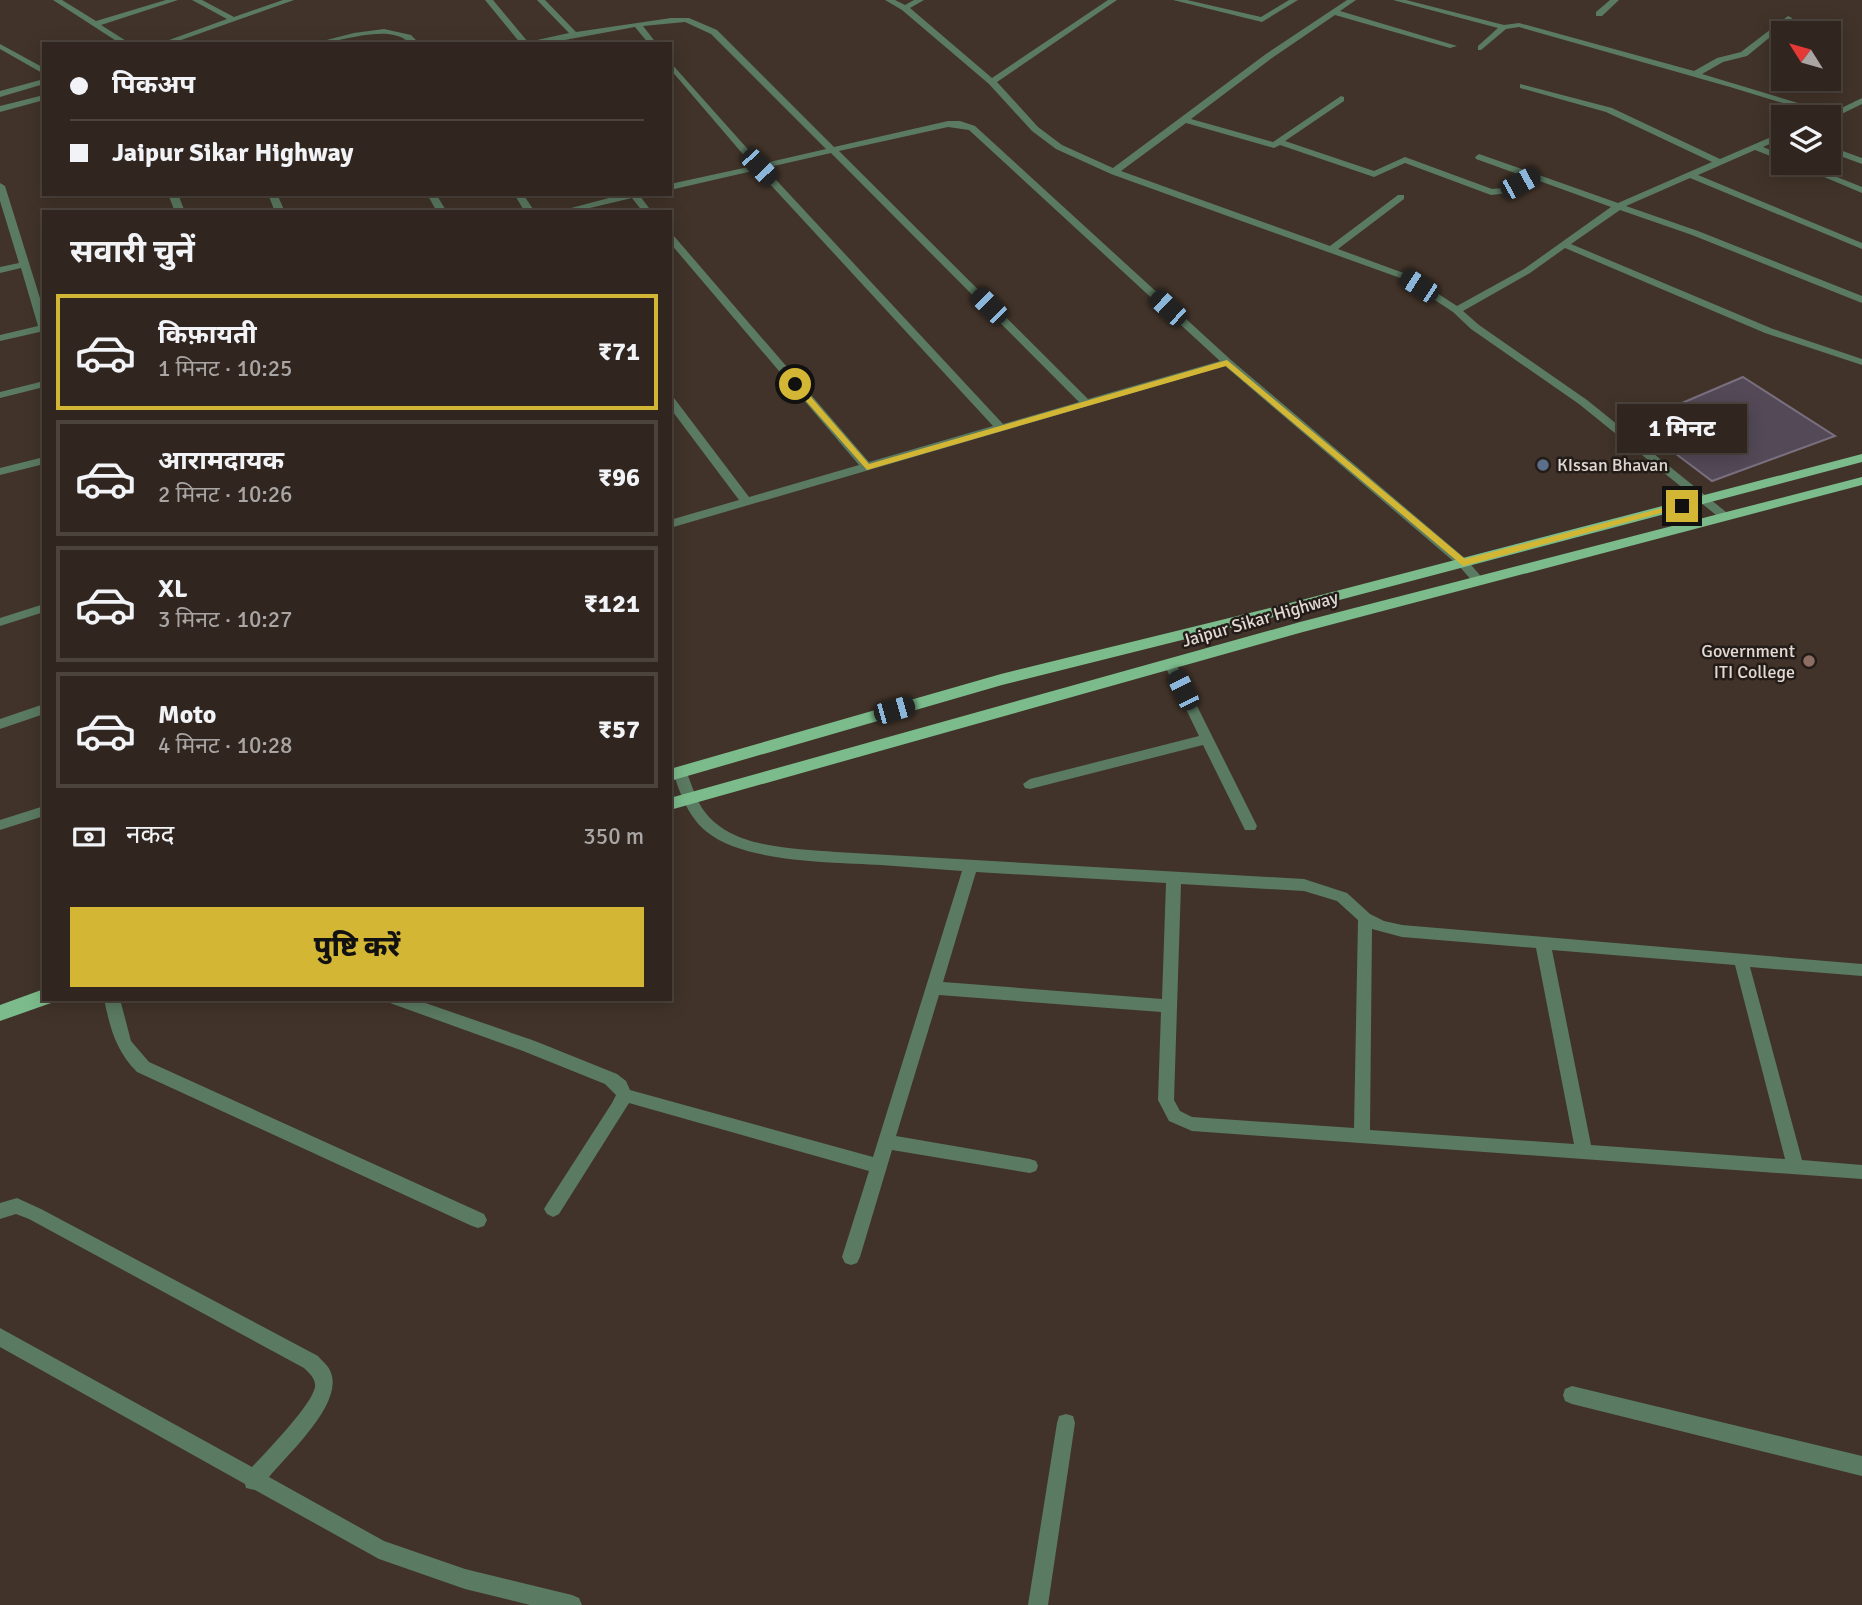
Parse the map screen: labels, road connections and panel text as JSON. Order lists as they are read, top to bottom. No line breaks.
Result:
{"streets":{"main road":["Jaipur Sikar Highway"]},"places":["KIssan Bhavan","Government ITI College"],"north":"top left","page":{"banner":["पिकअप","Jaipur Sikar Highway"],"heading":"सवारी चुनें","list":[{"name":"किफ़ायती","note":"1 मिनट · 10:25","value":"₹71"},{"name":"आरामदायक","note":"2 मिनट · 10:26","value":"₹96"},{"name":"XL","note":"3 मिनट · 10:27","value":"₹121"},{"name":"Moto","note":"4 मिनट · 10:28","value":"₹57"}],"bubble":"1 मिनट","pay":["नकद","350 m"],"buttons":"पुष्टि करें"}}
